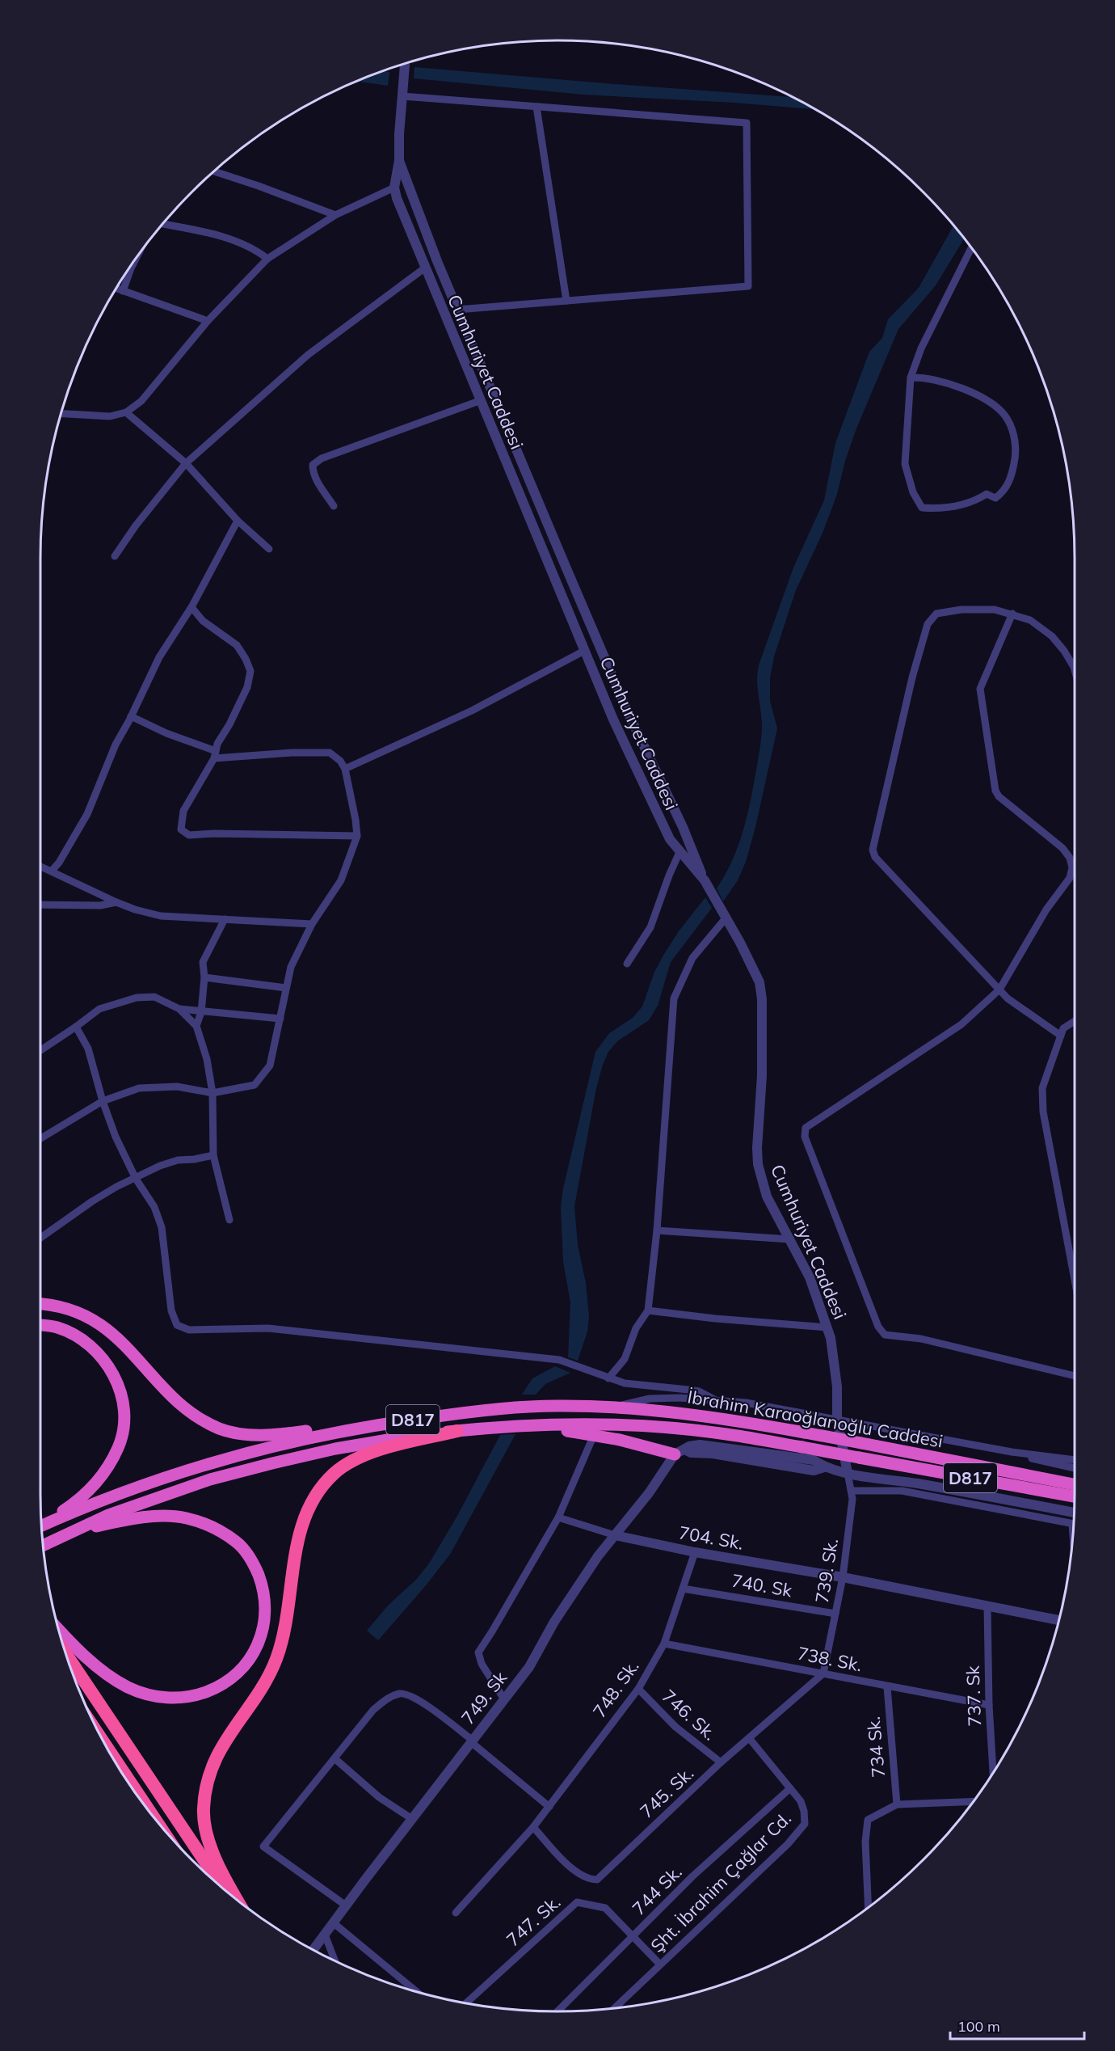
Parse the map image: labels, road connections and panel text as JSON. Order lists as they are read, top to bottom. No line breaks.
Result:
{"streets":{"highway":["İbrahim Karaoğlanoğlu Caddesi","D817"],"street":["Cumhuriyet Caddesi","704. Sk.","739. Sk.","740. Sk","738. Sk.","748. Sk.","737. Sk","749. Sk","746. Sk.","734 Sk.","745. Sk.","Şht. İbrahim Çağlar Cd.","744 Sk.","747. Sk."]},"crossings":[["Cumhuriyet Caddesi","739. Sk."],["704. Sk.","739. Sk."],["704. Sk.","748. Sk."],["704. Sk.","737. Sk"],["704. Sk.","749. Sk"],["739. Sk.","740. Sk"],["739. Sk.","738. Sk."],["739. Sk.","745. Sk."],["740. Sk","748. Sk."],["738. Sk.","748. Sk."],["738. Sk.","737. Sk"],["738. Sk.","734 Sk."],["738. Sk.","745. Sk."],["748. Sk.","746. Sk."],["748. Sk.","745. Sk."],["746. Sk.","745. Sk."],["745. Sk.","Şht. İbrahim Çağlar Cd."],["Şht. İbrahim Çağlar Cd.","744 Sk."],["744 Sk.","747. Sk."]],"scale_bar":"100 m"}
